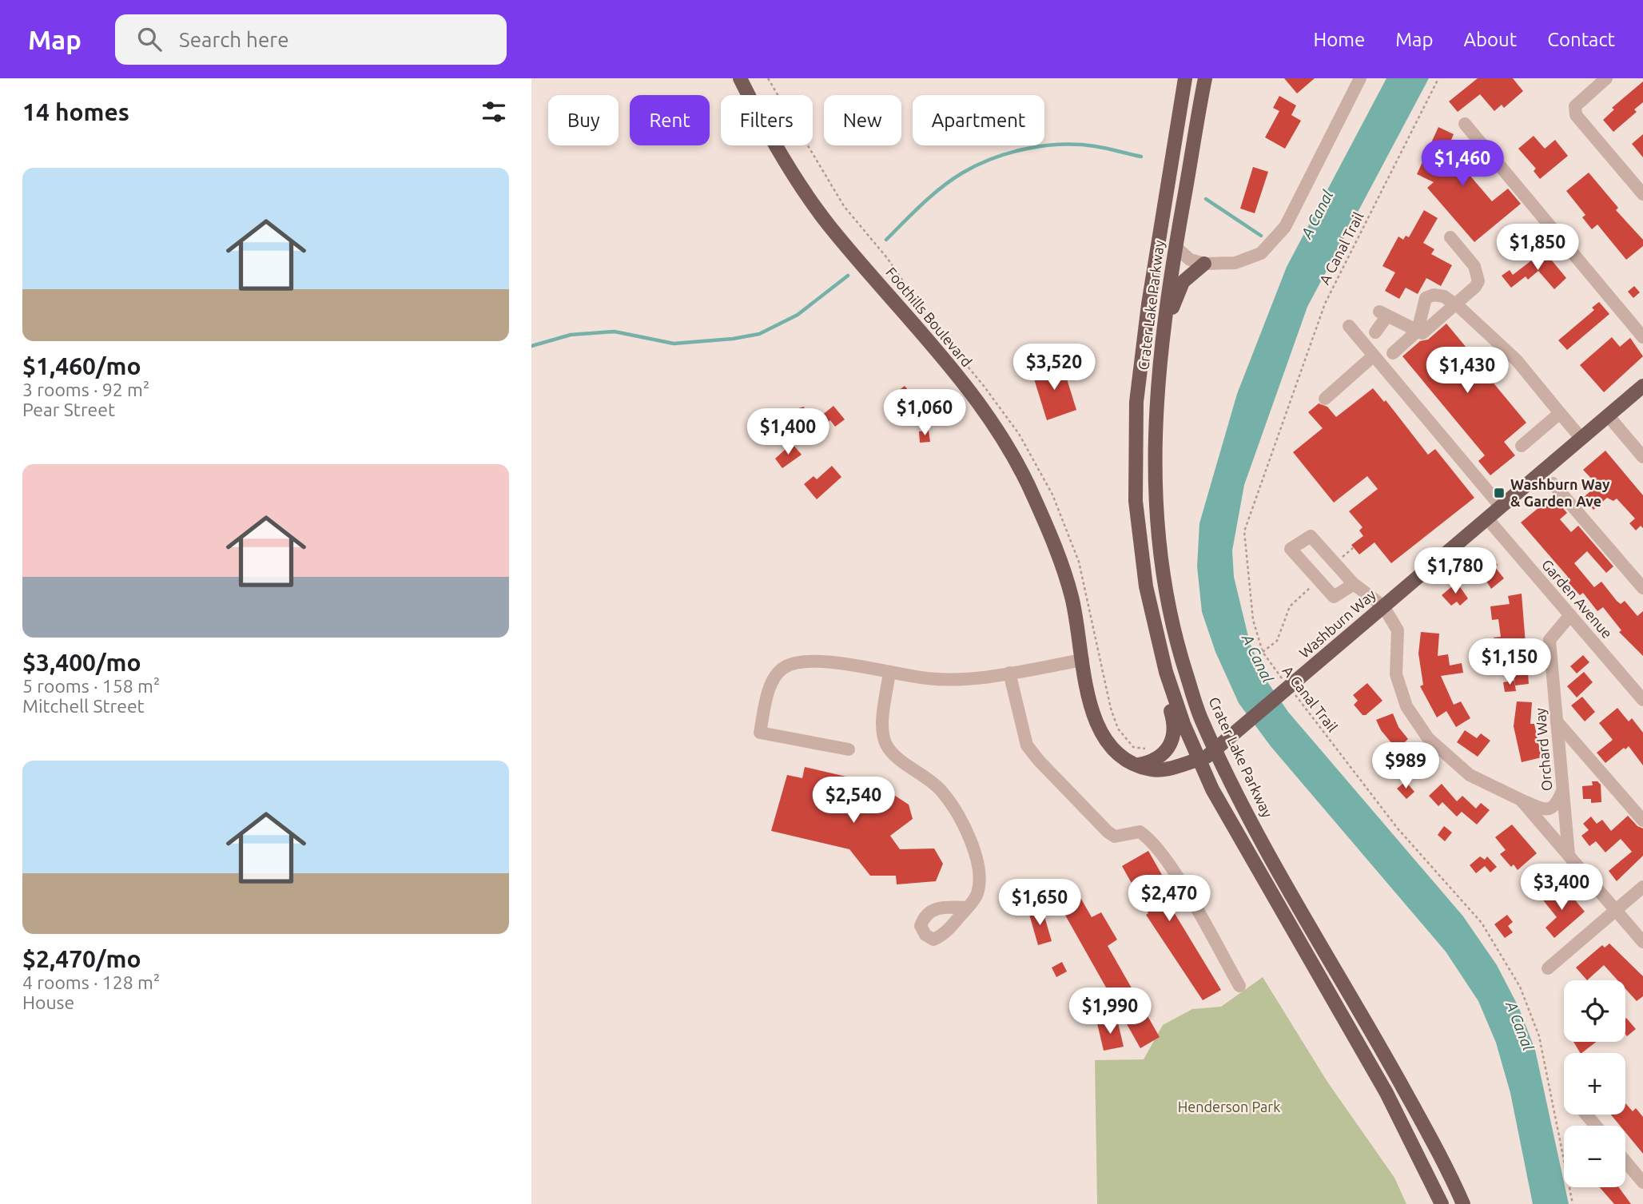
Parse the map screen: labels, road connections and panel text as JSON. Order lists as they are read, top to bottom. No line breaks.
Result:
{"streets":{"main road":["Crater Lake Parkway","Foothills Boulevard","Washburn Way"],"street":["Garden Avenue","Orchard Way"],"path":["A Canal Trail"]},"crossings":[["A Canal Trail","Washburn Way"],["Crater Lake Parkway","Foothills Boulevard"],["Crater Lake Parkway","Washburn Way"],["Foothills Boulevard","Washburn Way"],["Garden Avenue","Washburn Way"],["Garden Avenue","Orchard Way"]],"water":["A Canal"],"parks":["Henderson Park"],"places":{"transit":["Washburn Way & Garden Ave"]},"page":{"header":"Map","search":"Search here","nav":["Home","Map","About","Contact"],"heading":"14 homes","chip":["Buy","Rent","Filters","New","Apartment"],"price":["$1,460","$1,850","$3,520","$1,430","$1,060","$1,400","$1,780","$1,150","$989","$2,540","$3,400","$2,470","$1,650","$1,990"],"list":[{"name":"$1,460/mo","note":"3 rooms · 92 m² · Pear Street"},{"name":"$3,400/mo","note":"5 rooms · 158 m² · Mitchell Street"},{"name":"$2,470/mo","note":"4 rooms · 128 m² · House"}],"map_buttons":["+","−"]}}
